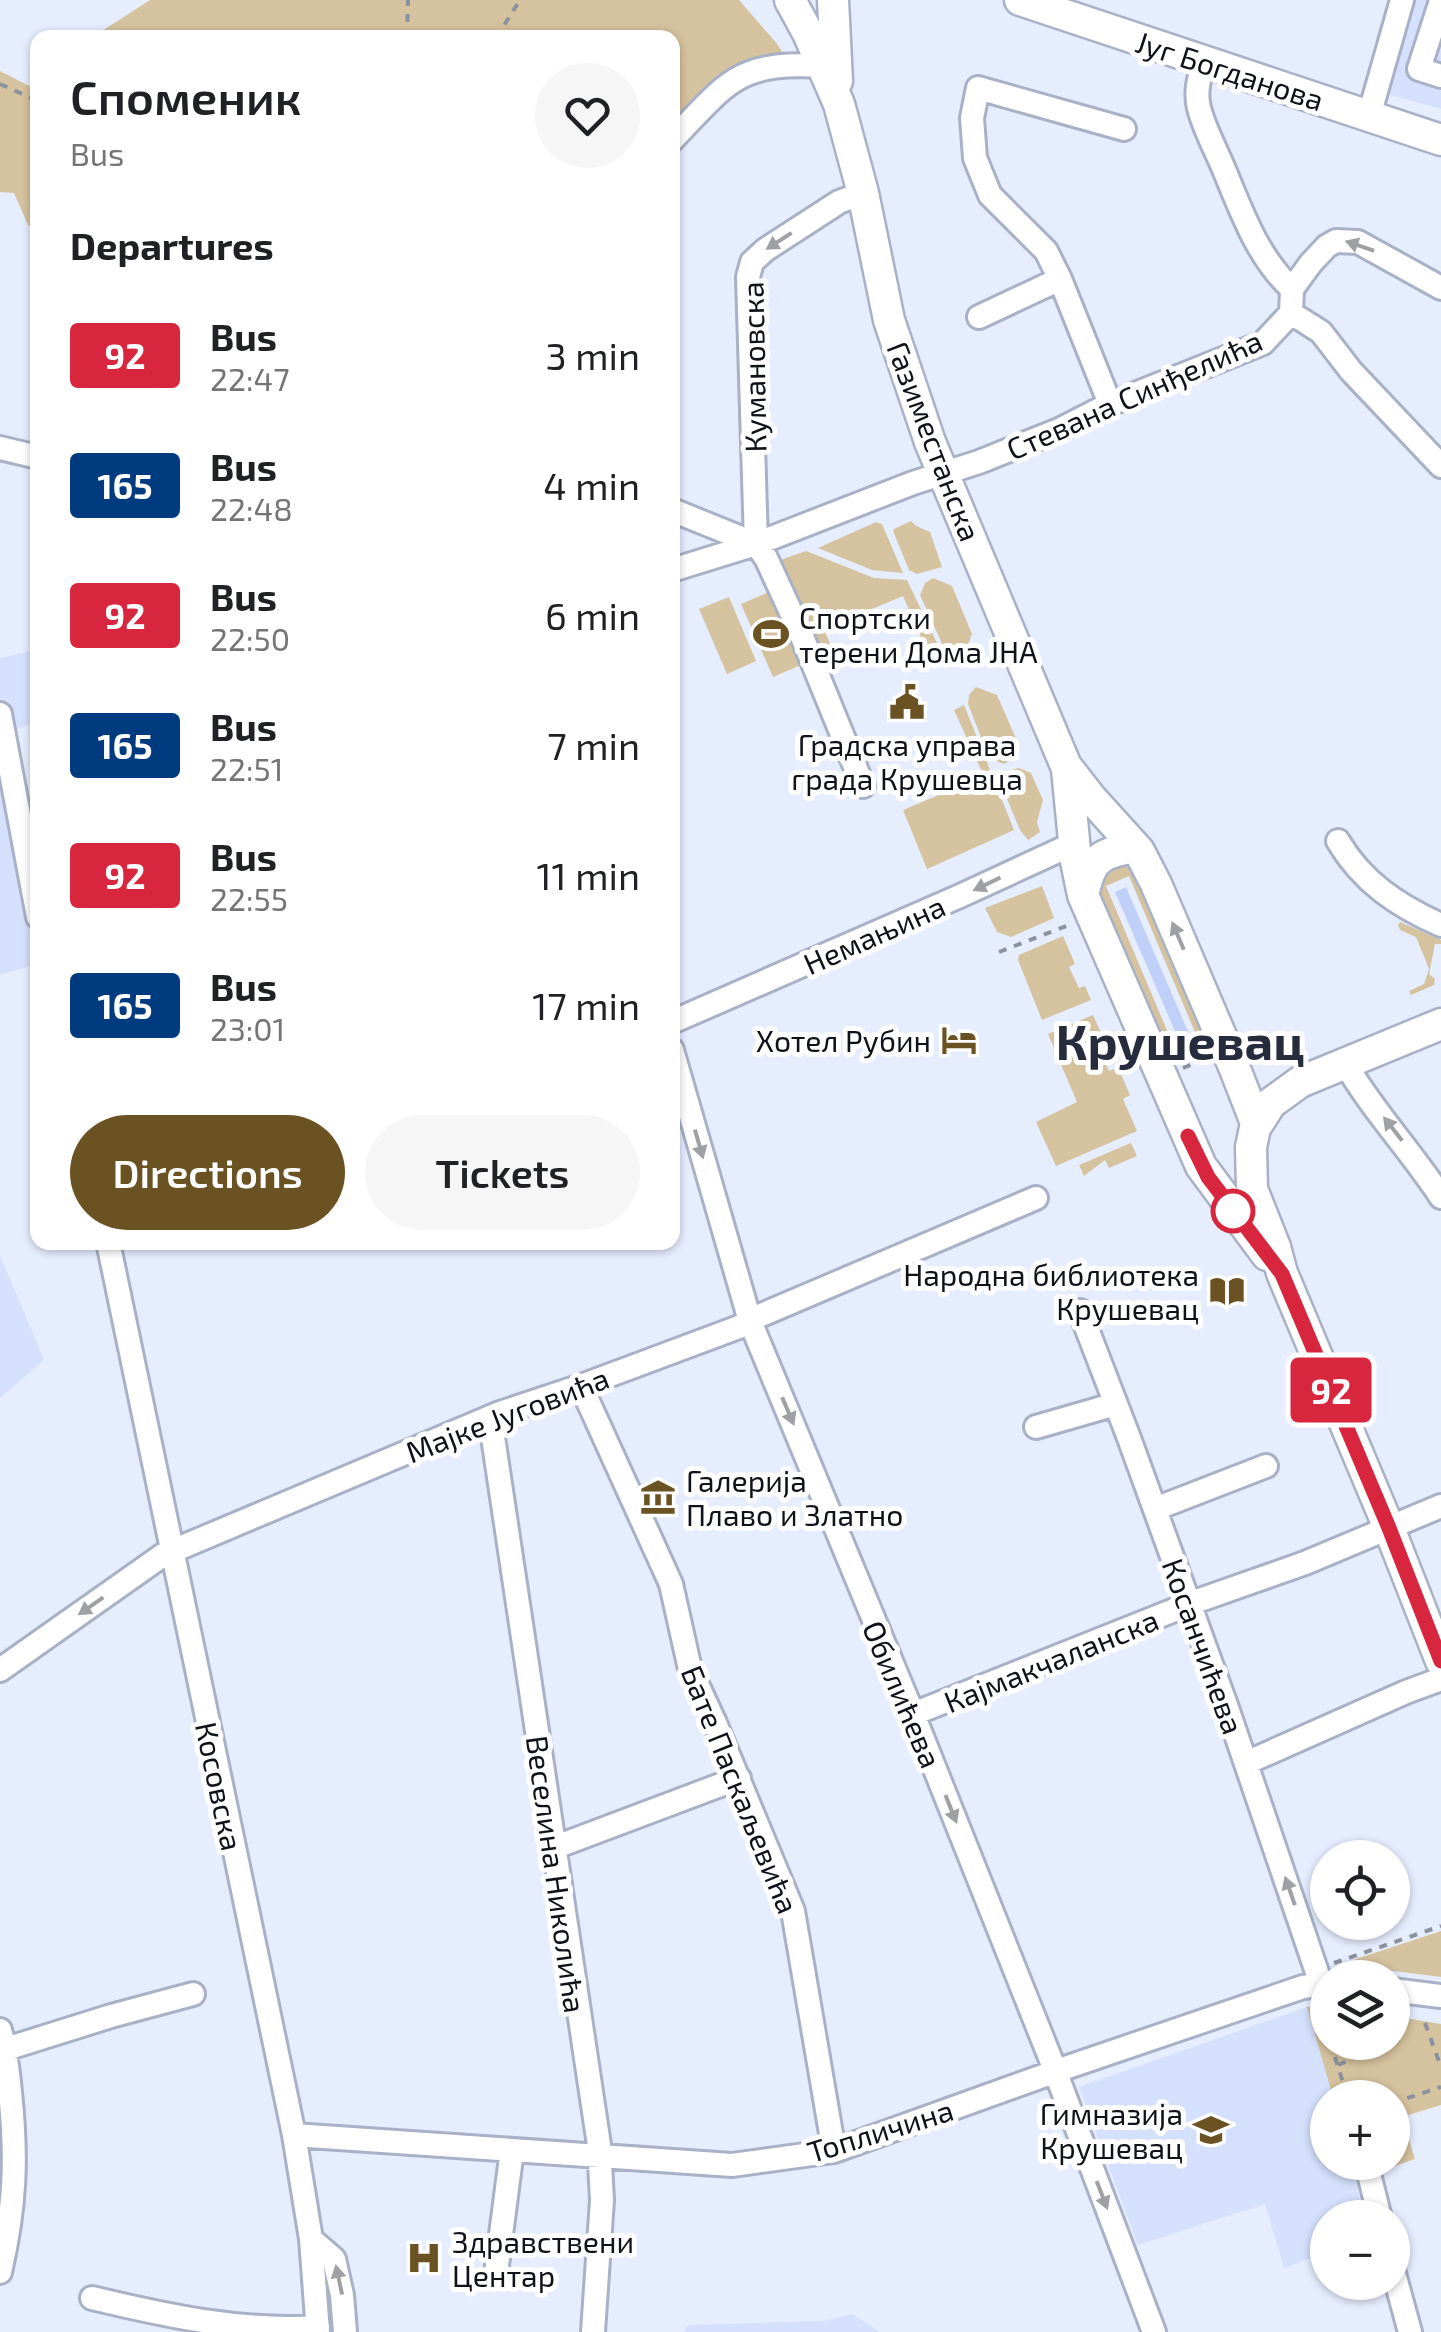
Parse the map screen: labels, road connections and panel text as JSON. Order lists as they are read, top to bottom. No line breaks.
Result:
{"streets":{"main road":["Југ Богданова","Газиместанска"],"street":["Кумановска","Стевана Синђелића","Немањина","Мајке Југовића","Косанчићева","Кајмакчаланска","Обилићева","Косовска","Бате Паскаљевића","Веселина Николића","Топличина"]},"crossings":[["Кумановска","Стевана Синђелића"],["Кумановска","Газиместанска"],["Стевана Синђелића","Газиместанска"],["Мајке Југовића","Обилићева"],["Мајке Југовића","Косовска"],["Мајке Југовића","Бате Паскаљевића"],["Мајке Југовића","Веселина Николића"],["Косанчићева","Кајмакчаланска"],["Кајмакчаланска","Обилићева"],["Обилићева","Топличина"],["Косовска","Топличина"],["Бате Паскаљевића","Топличина"],["Веселина Николића","Топличина"]],"one_way":["Кумановска","Немањина","Обилићева"],"districts":["Крушевац"],"places":{"sports":["Спортски терени Дома ЈНА"],"public building":["Градска управа града Крушевца"],"hotel":["Хотел Рубин"],"library":["Народна библиотека Крушевац"],"museum":["Галерија Плаво и Златно"],"school or university":["Гимназија Крушевац"],"hospital":["Здравствени Центар"]},"lines":["bus line 92"],"page":{"on_map":"92","heading":[["Споменик","Bus"],"Departures"],"list":[{"mark":"92","name":"Bus","note":"22:47","value":"3 min"},{"mark":"165","name":"Bus","note":"22:48","value":"4 min"},{"mark":"92","name":"Bus","note":"22:50","value":"6 min"},{"mark":"165","name":"Bus","note":"22:51","value":"7 min"},{"mark":"92","name":"Bus","note":"22:55","value":"11 min"},{"mark":"165","name":"Bus","note":"23:01","value":"17 min"}],"buttons":["Directions","Tickets"],"map_buttons":["+","−"]}}
